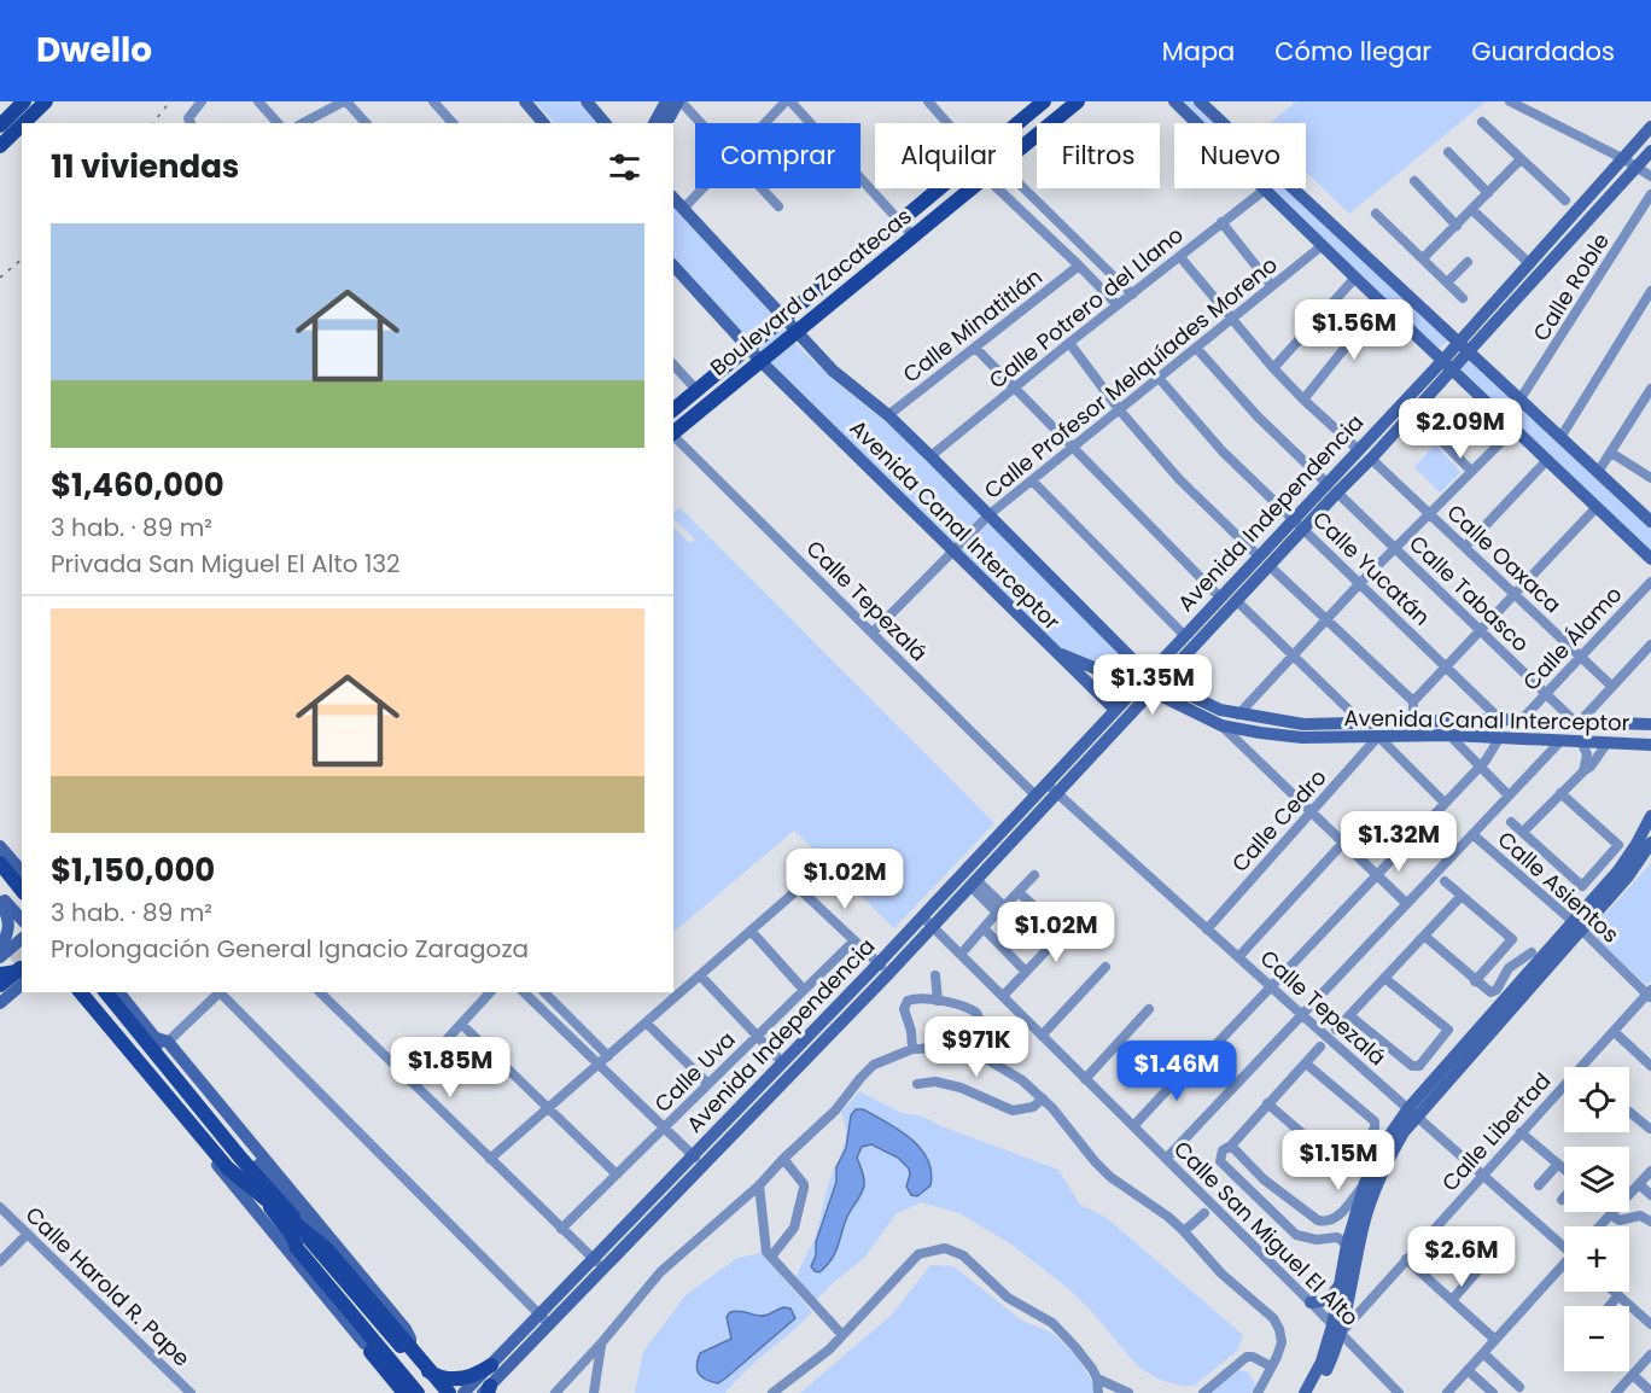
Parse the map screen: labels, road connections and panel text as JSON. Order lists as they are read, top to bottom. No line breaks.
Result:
{"streets":{"main road":["Boulevard a Zacatecas","Avenida Independencia","Avenida Canal Interceptor"],"street":["Calle Roble","Calle Potrero del Llano","Calle Minatitlán","Calle Profesor Melquíades Moreno","Calle Oaxaca","Calle Yucatán","Calle Tabasco","Calle Tepezalá","Calle Álamo","Calle Cedro","Calle Asientos","Calle Uva","Calle Libertad","Calle San Miguel El Alto","Calle Harold R. Pape"]},"crossings":[["Boulevard a Zacatecas","Avenida Canal Interceptor"],["Calle Potrero del Llano","Avenida Canal Interceptor"],["Calle Minatitlán","Avenida Canal Interceptor"],["Calle Profesor Melquíades Moreno","Avenida Canal Interceptor"],["Calle Profesor Melquíades Moreno","Calle Yucatán"],["Calle Profesor Melquíades Moreno","Calle Tabasco"],["Calle Profesor Melquíades Moreno","Calle Tepezalá"],["Avenida Independencia","Avenida Canal Interceptor"],["Avenida Independencia","Calle Oaxaca"],["Avenida Independencia","Calle Yucatán"],["Avenida Independencia","Calle Tabasco"],["Avenida Independencia","Calle Tepezalá"],["Avenida Independencia","Calle San Miguel El Alto"],["Avenida Canal Interceptor","Calle Yucatán"],["Avenida Canal Interceptor","Calle Tabasco"],["Avenida Canal Interceptor","Calle Álamo"],["Avenida Canal Interceptor","Calle Cedro"],["Calle Oaxaca","Calle Álamo"],["Calle Tabasco","Calle Álamo"],["Calle Tepezalá","Calle Cedro"],["Calle Tepezalá","Calle Libertad"],["Calle Asientos","Calle Libertad"],["Calle Libertad","Calle San Miguel El Alto"]],"page":{"header":"Dwello","nav":["Mapa","Cómo llegar","Guardados"],"chip":["Comprar","Alquilar","Filtros","Nuevo"],"heading":"11 viviendas","list":[{"name":"$1,460,000","note":"3 hab. · 89 m² · Privada San Miguel El Alto 132"},{"name":"$1,150,000","note":"3 hab. · 89 m² · Prolongación General Ignacio Zaragoza"}],"price":["$1.56M","$2.09M","$1.35M","$1.32M","$1.02M","$1.02M","$971K","$1.85M","$1.46M","$1.15M","$2.6M"],"map_buttons":["+","−"]}}
